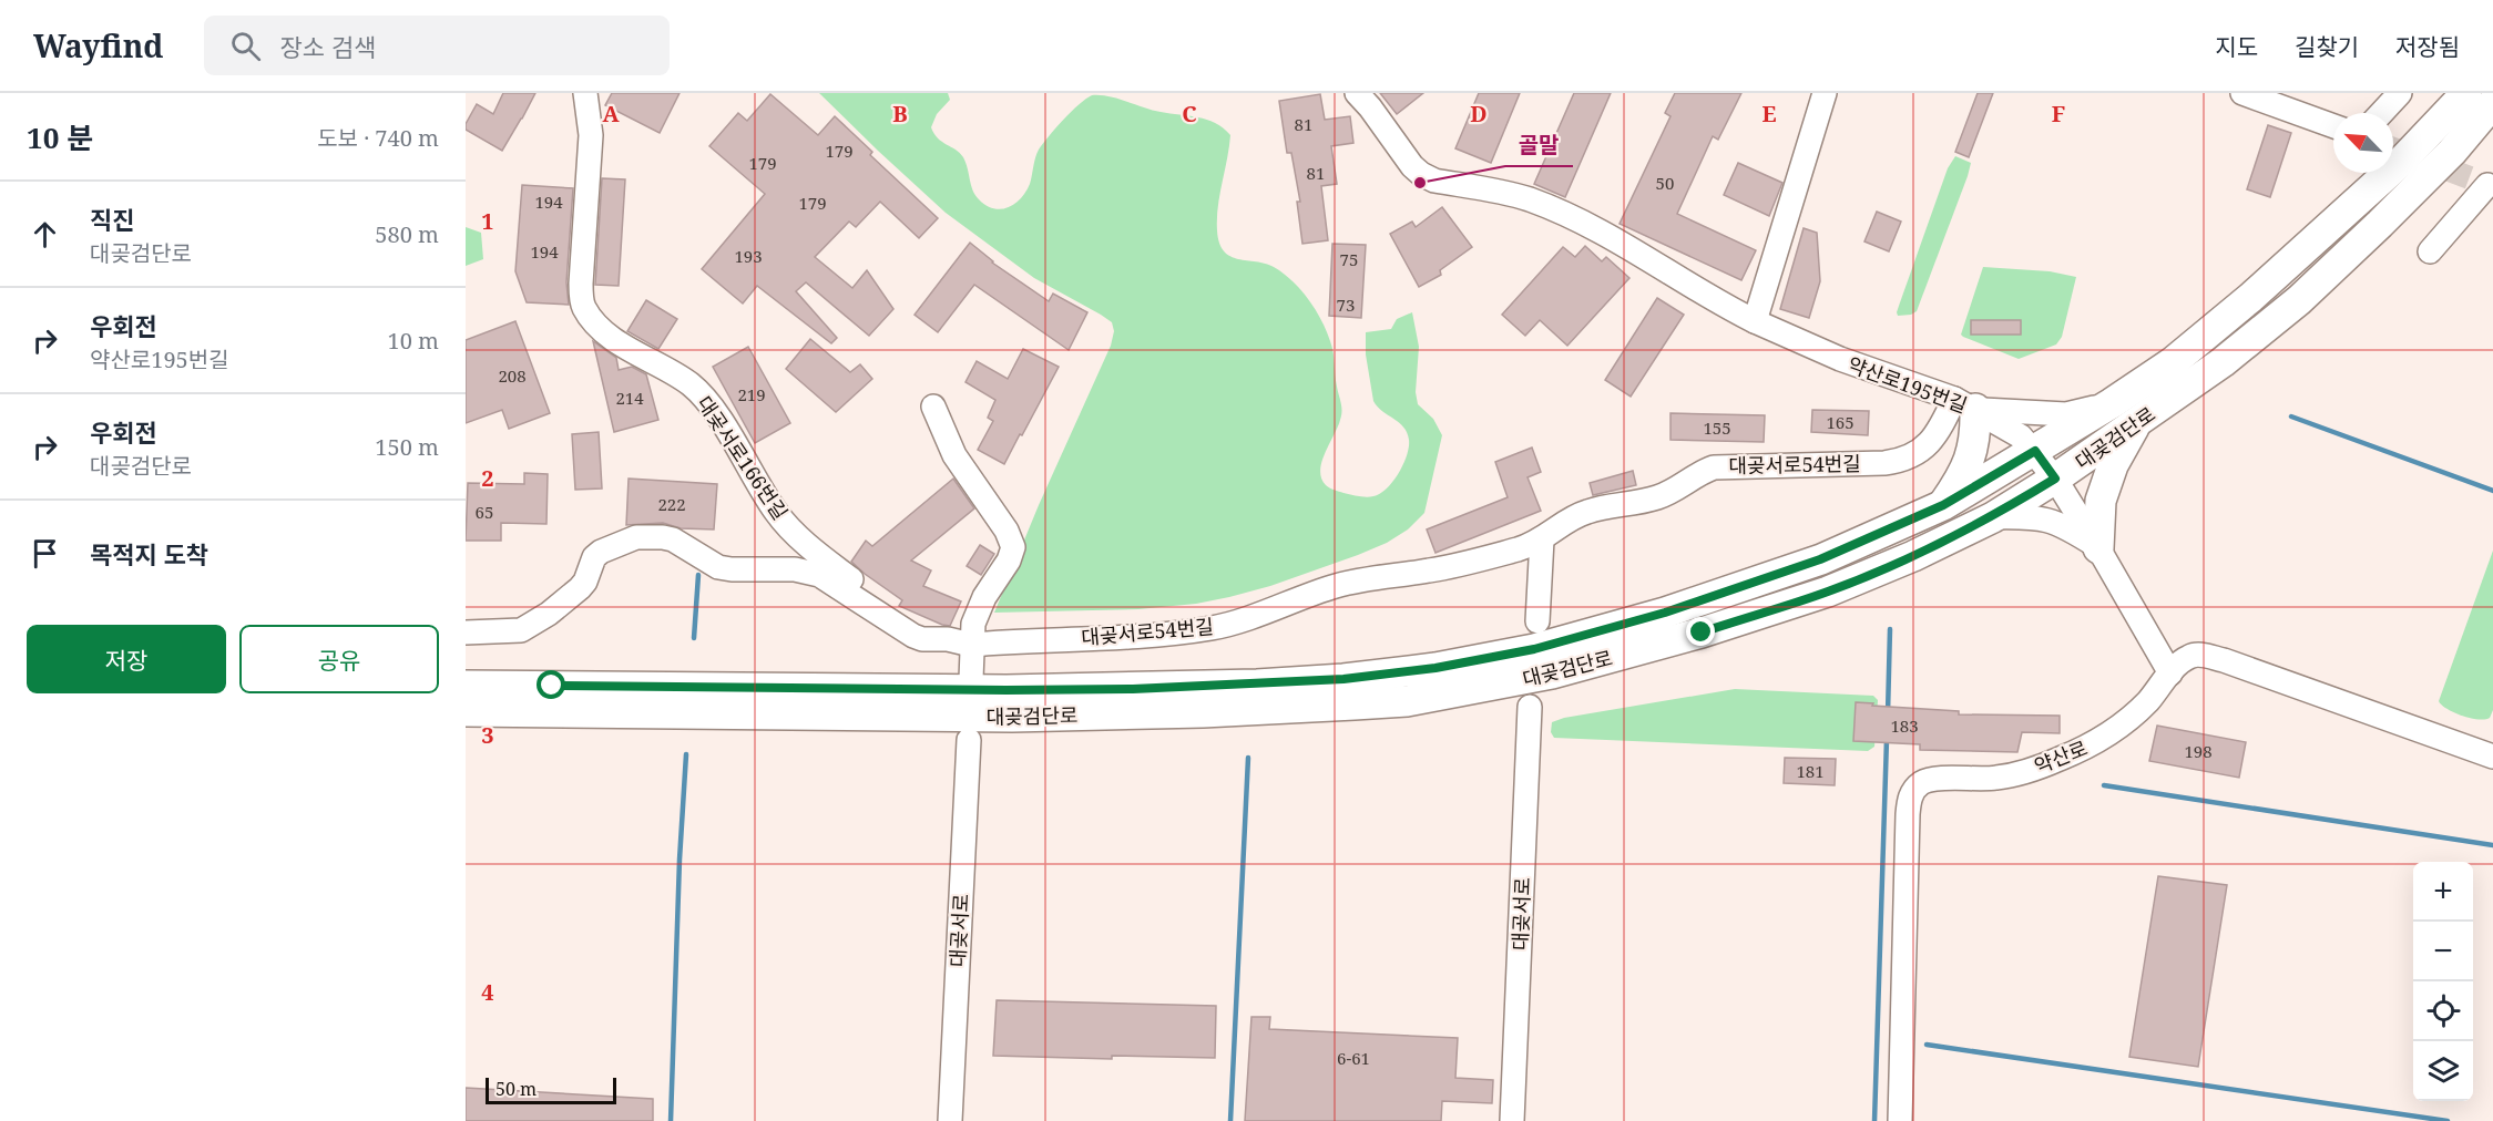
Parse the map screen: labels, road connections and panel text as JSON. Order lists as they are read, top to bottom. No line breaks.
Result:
{"streets":{"main road":["대곶검단로"],"street":["약산로195번길","대곶서로166번길","대곶서로54번길","약산로","대곶서로"]},"crossings":[["약산로195번길","대곶검단로"],["약산로195번길","대곶서로54번길"],["약산로195번길","약산로"],["대곶서로166번길","대곶서로54번길"]],"places":["골말"],"house_numbers":["81","179","179","81","50","194","179","194","193","75","73","208","219","214","165","155","222","65","183","198","181","6-61"],"scale_bar":"50 m","north":"top left","page":{"header":"Wayfind","search":"장소 검색","nav":["지도","길찾기","저장됨"],"heading":["10 분","도보 · 740 m"],"list":[["직진","대곶검단로","580 m"],["우회전","약산로195번길","10 m"],["우회전","대곶검단로","150 m"],"목적지 도착"],"buttons":["저장","공유"],"map_buttons":["+","−"],"scale":"50 m"},"grid":{"columns":["A","B","C","D","E","F"],"rows":["1","2","3","4"]}}
